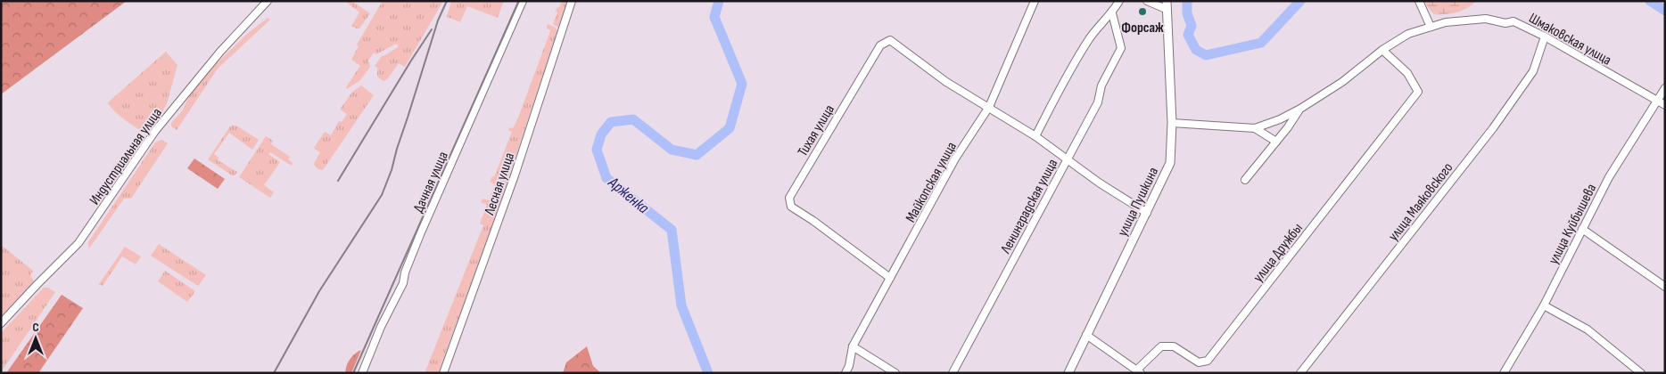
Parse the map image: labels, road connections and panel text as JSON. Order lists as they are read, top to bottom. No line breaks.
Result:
{"streets":{"main road":["улица Пушкина"],"street":["Шмаковская улица","Тихая улица","Индустриальная улица","Дачная улица","Майкопская улица","Лесная улица","улица Маяковского","Ленинградская улица","улица Куйбышева","улица Дружбы"]},"crossings":[["Шмаковская улица","улица Пушкина"],["Шмаковская улица","улица Маяковского"],["Шмаковская улица","улица Куйбышева"],["Шмаковская улица","улица Дружбы"],["Тихая улица","Майкопская улица"]],"water":["Арженка"],"places":["Форсаж"],"north":"top"}
